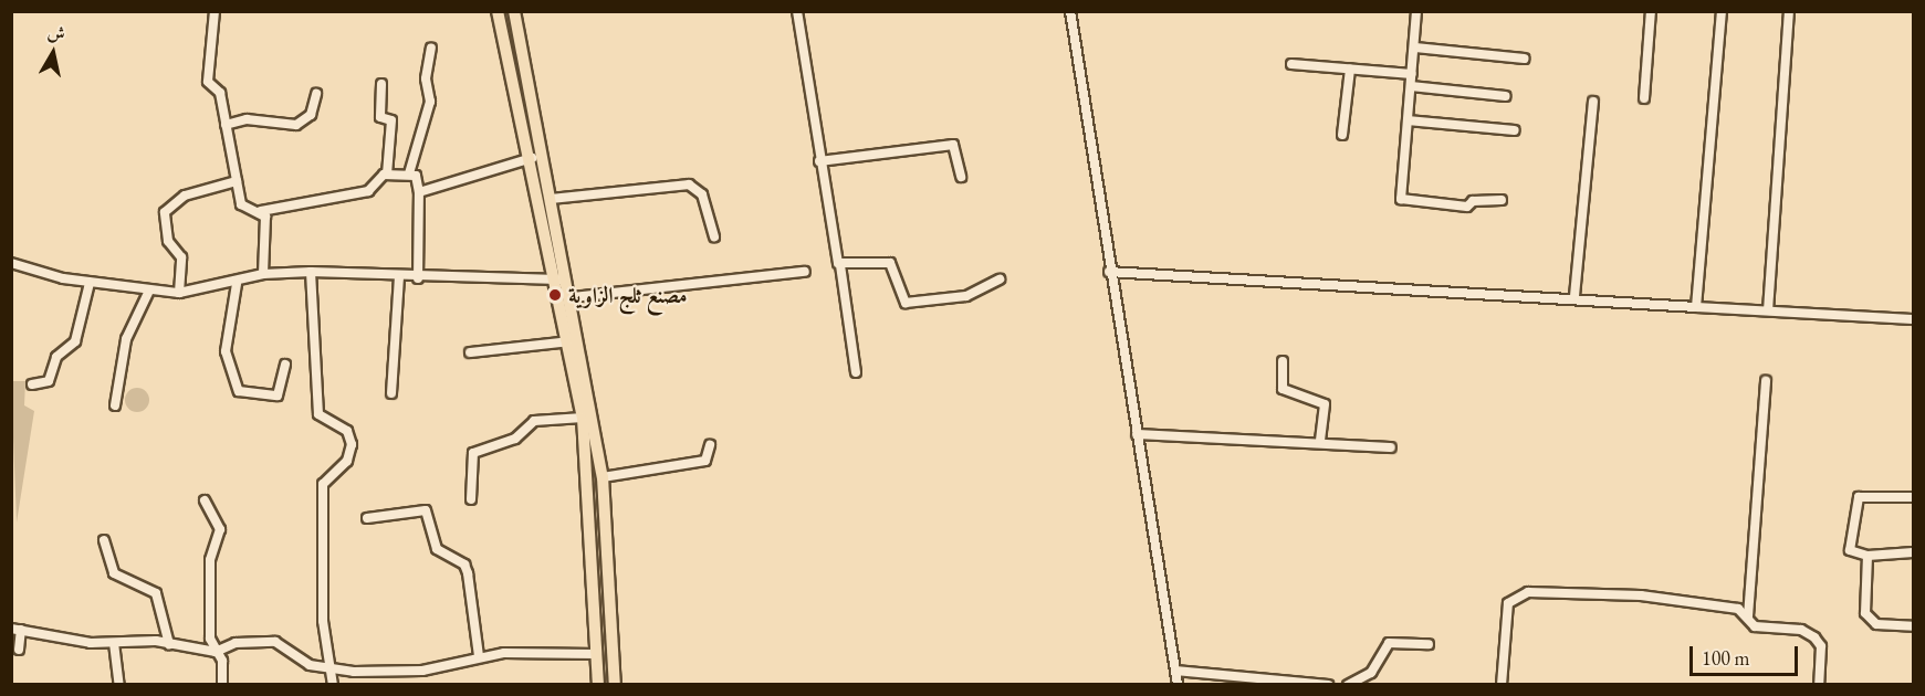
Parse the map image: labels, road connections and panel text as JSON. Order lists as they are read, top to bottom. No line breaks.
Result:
{"places":["مصنع ثلج الزاوية"],"scale_bar":"100 m","north":"top"}
